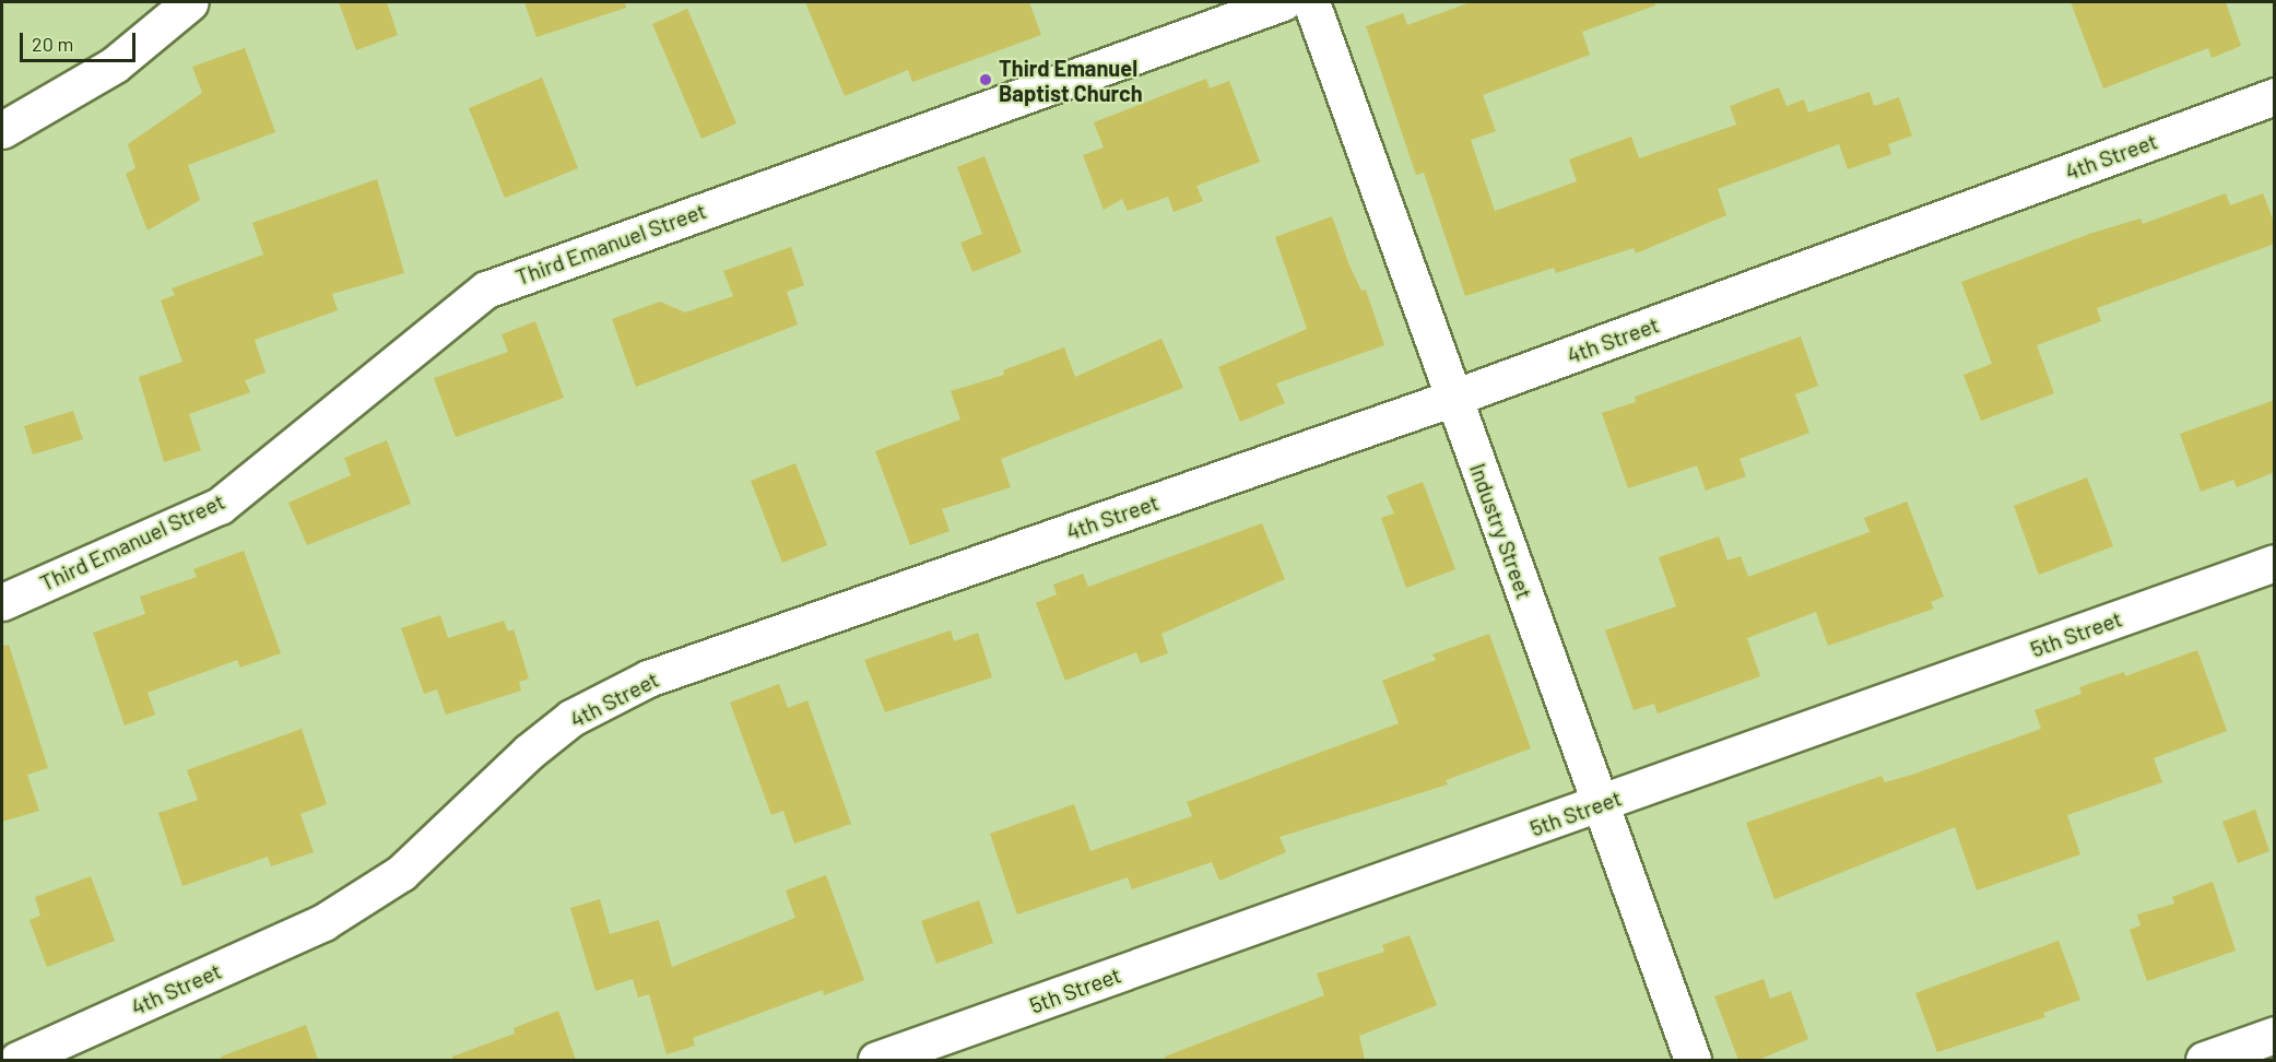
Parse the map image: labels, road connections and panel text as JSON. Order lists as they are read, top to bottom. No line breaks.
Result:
{"streets":{"street":["4th Street","Third Emanuel Street","Industry Street","5th Street"]},"crossings":[["4th Street","Industry Street"],["Industry Street","5th Street"]],"places":["Third Emanuel Baptist Church"],"scale_bar":"20 m"}
